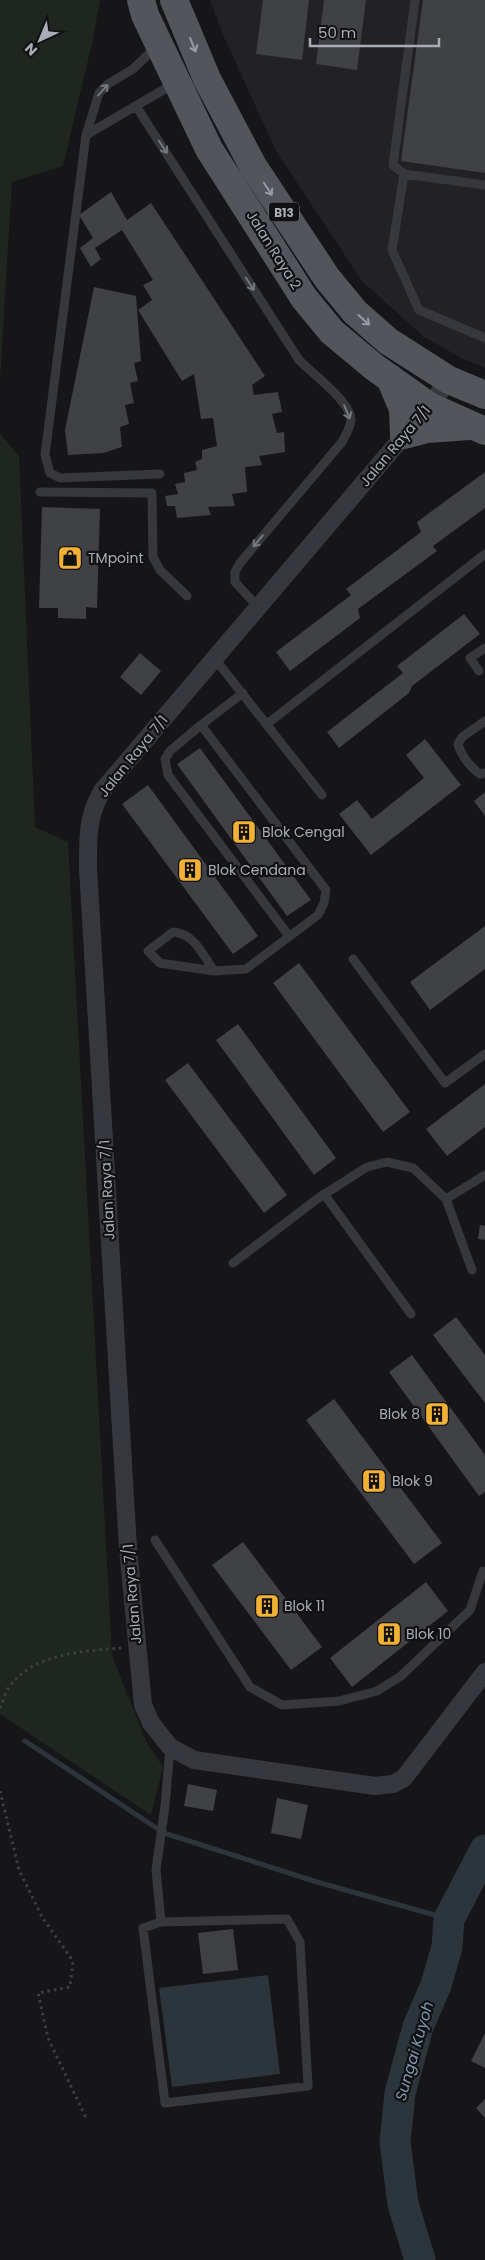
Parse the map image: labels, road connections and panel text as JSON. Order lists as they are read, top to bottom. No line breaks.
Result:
{"streets":{"main road":["B13","Jalan Raya 2"],"street":["Jalan Raya 7/1"]},"crossings":[["Jalan Raya 2","Jalan Raya 7/1"]],"water":["Sungai Kuyoh"],"places":{"shop":["TMpoint"],"building":["Blok Cengal","Blok Cendana","Blok 8","Blok 9","Blok 11","Blok 10"]},"scale_bar":"50 m","north":"bottom left"}
